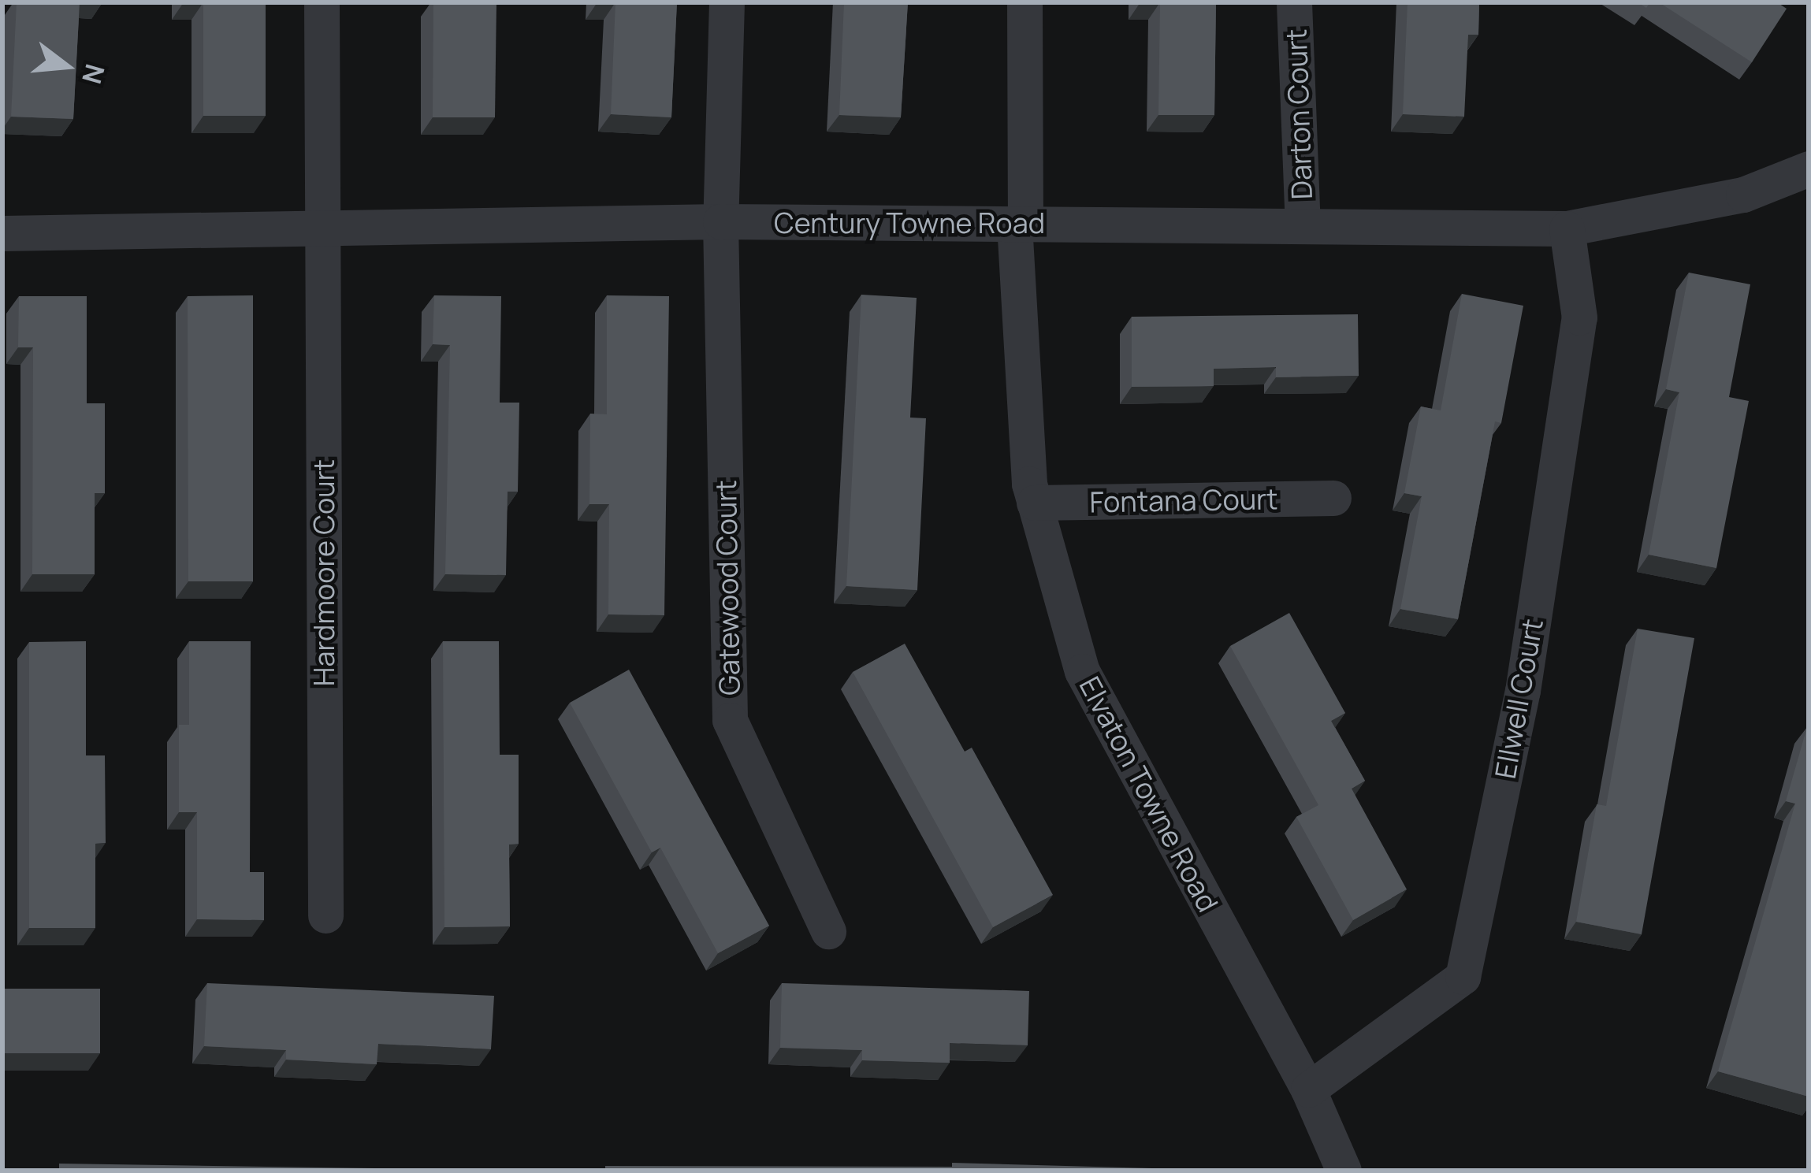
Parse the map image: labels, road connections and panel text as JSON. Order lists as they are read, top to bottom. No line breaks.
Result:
{"streets":{"street":["Darton Court","Century Towne Road","Fontana Court","Hardmoore Court","Gatewood Court","Ellwell Court","Elvaton Towne Road"]},"crossings":[["Darton Court","Century Towne Road"],["Century Towne Road","Hardmoore Court"],["Century Towne Road","Gatewood Court"],["Century Towne Road","Ellwell Court"],["Century Towne Road","Elvaton Towne Road"],["Fontana Court","Elvaton Towne Road"],["Ellwell Court","Elvaton Towne Road"]],"north":"right"}
